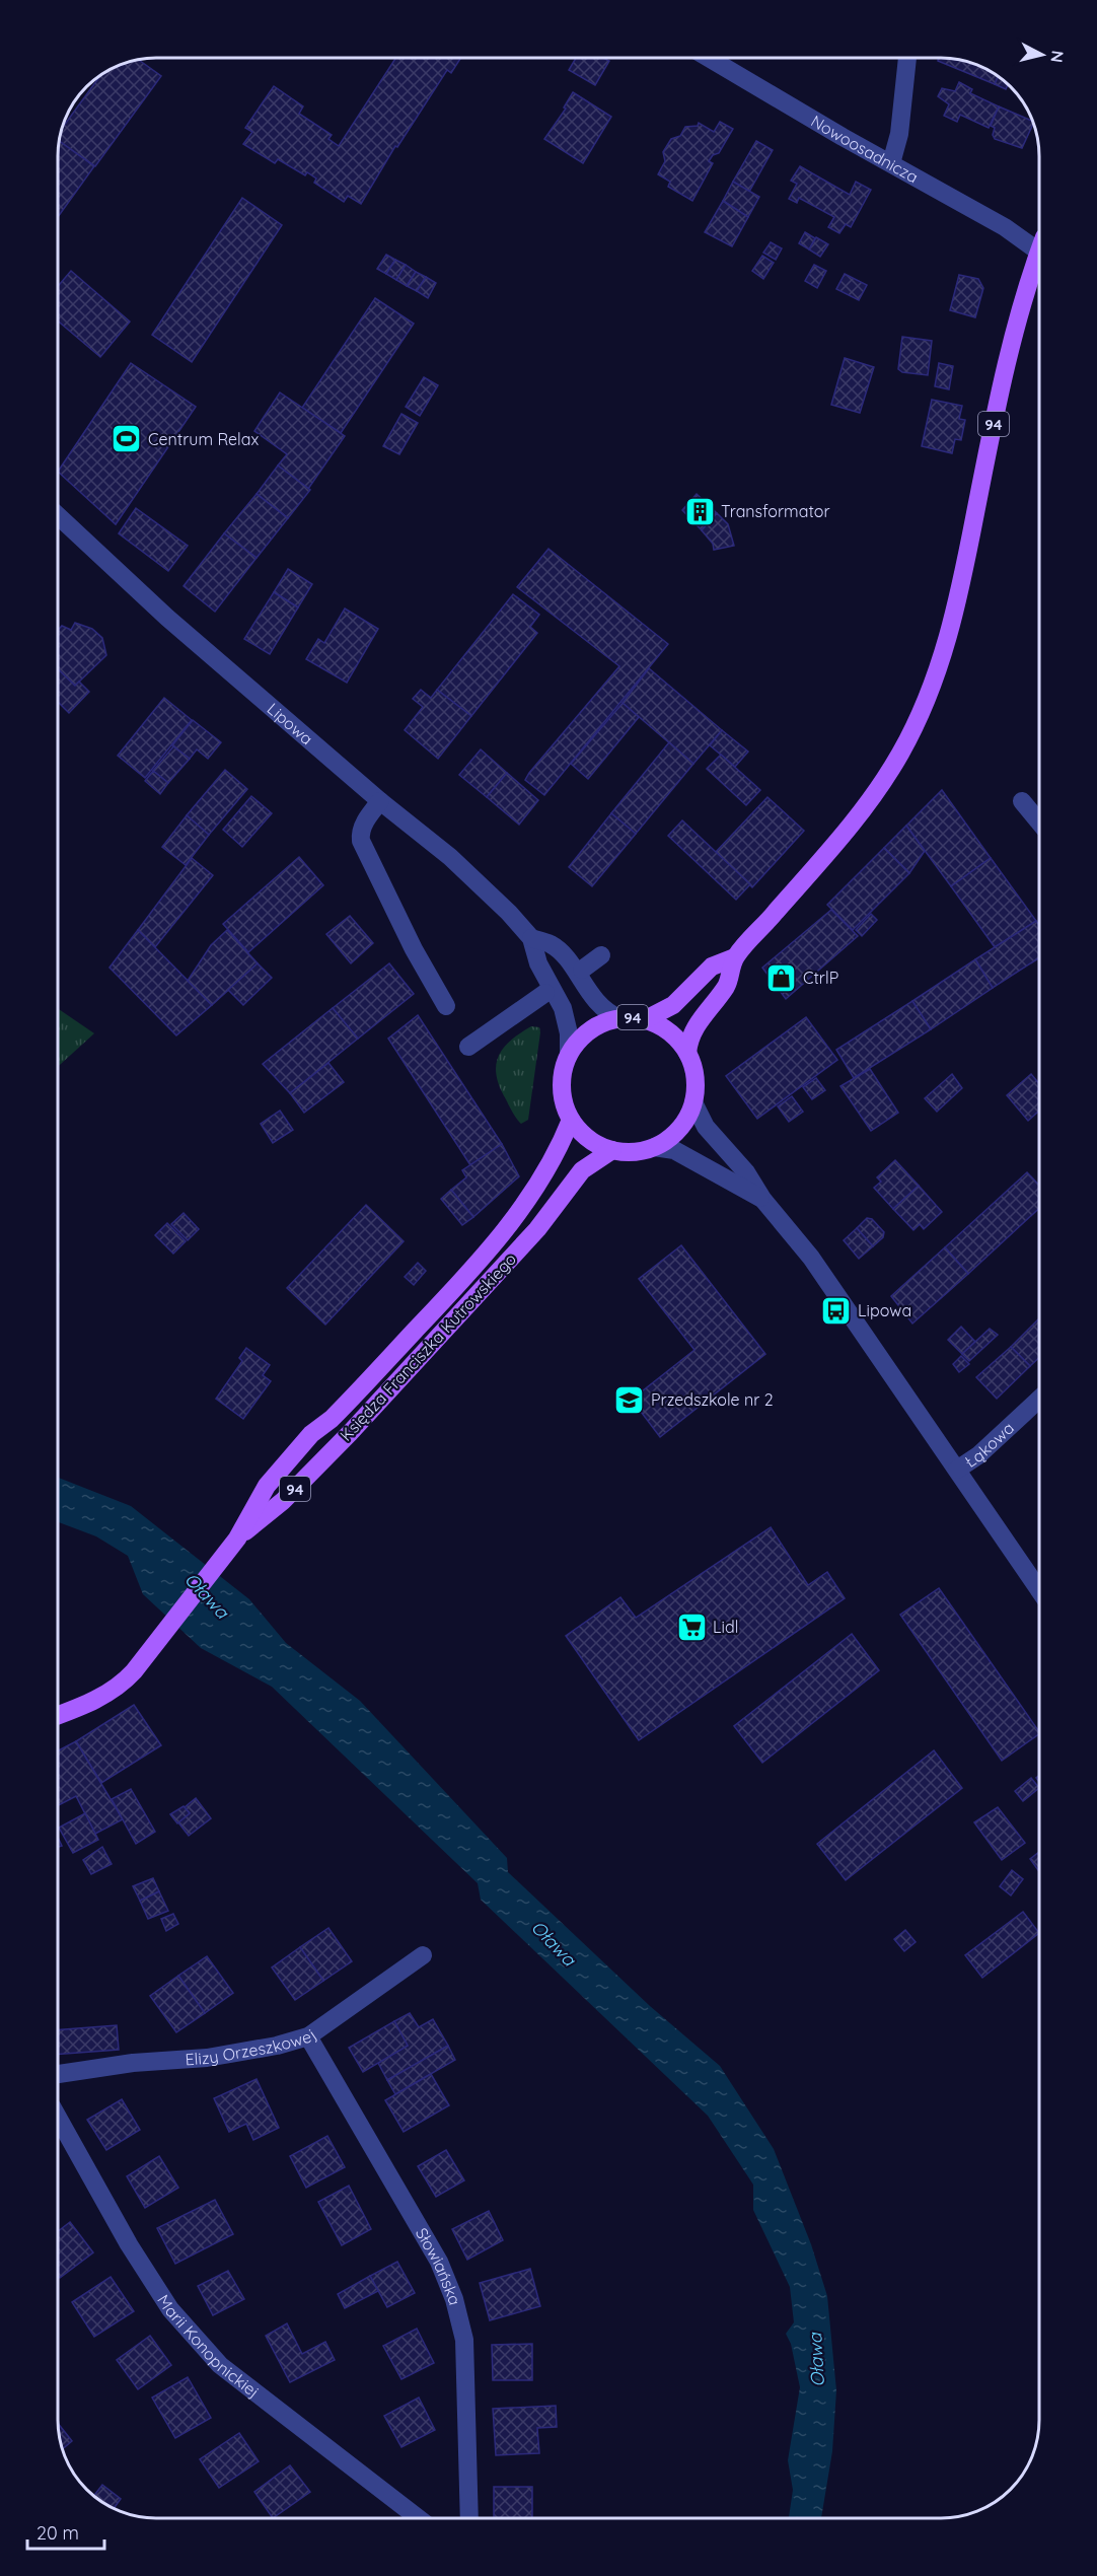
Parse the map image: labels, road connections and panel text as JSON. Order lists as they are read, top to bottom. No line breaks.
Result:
{"streets":{"main road":["94","Księdza Franciszka Kutrowskiego"],"street":["Nowoosadnicza","Lipowa","Łąkowa","Elizy Orzeszkowej","Słowiańska","Marii Konopnickiej"]},"crossings":[["94","Lipowa"],["94","Księdza Franciszka Kutrowskiego"],["Lipowa","Księdza Franciszka Kutrowskiego"],["Elizy Orzeszkowej","Słowiańska"]],"water":["Oława"],"places":{"sports":["Centrum Relax"],"building":["Transformator"],"shop":["CtrlP"],"bus stop":["Lipowa"],"school or university":["Przedszkole nr 2"],"supermarket":["Lidl"]},"scale_bar":"20 m","north":"right"}
